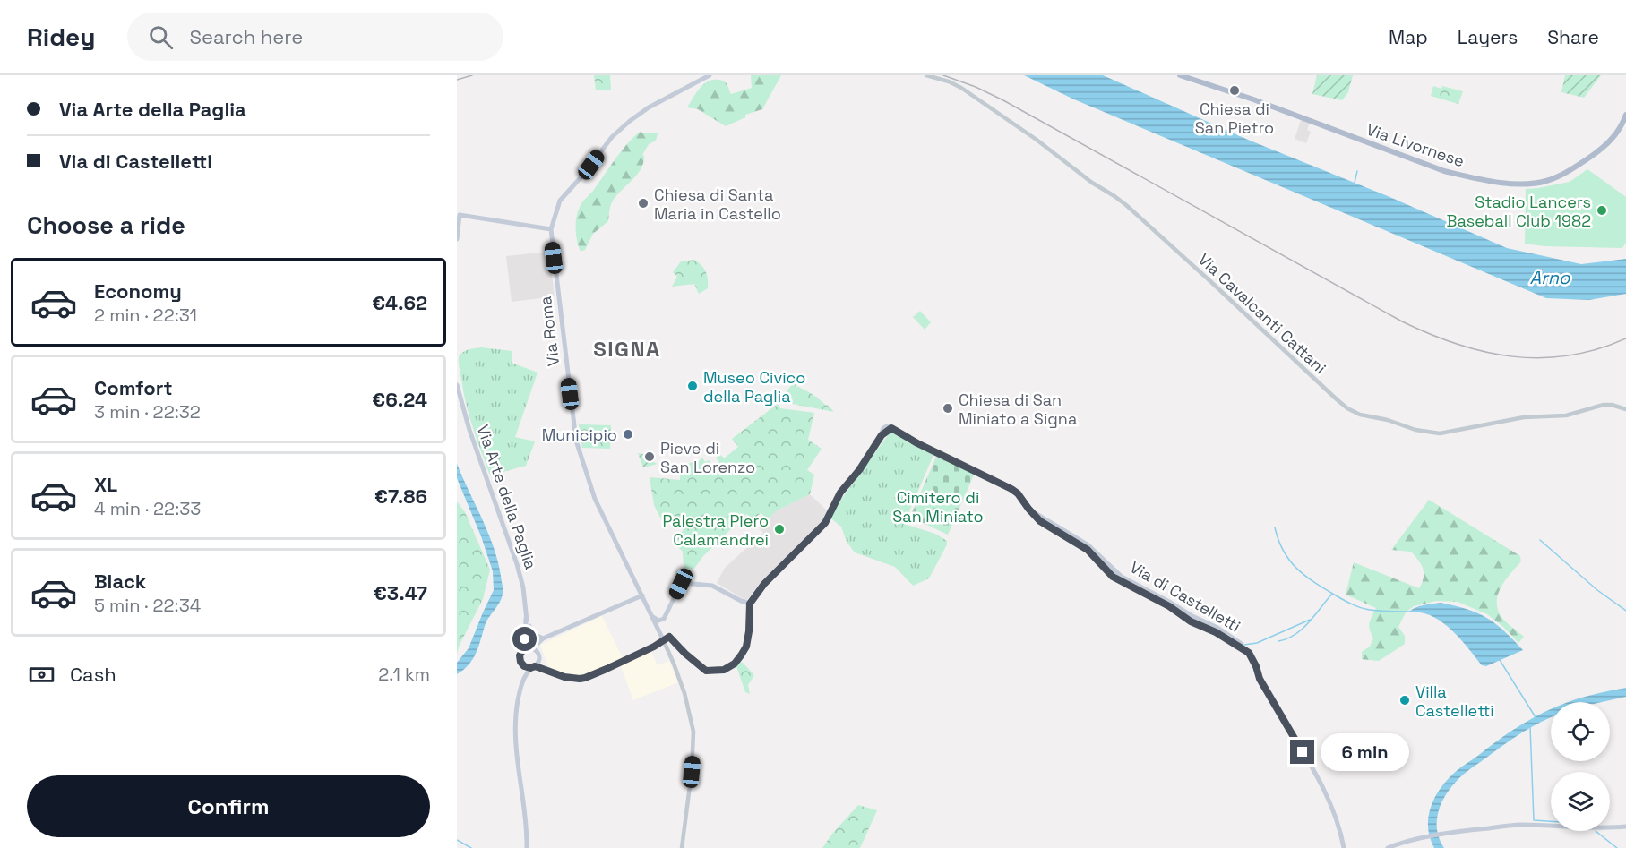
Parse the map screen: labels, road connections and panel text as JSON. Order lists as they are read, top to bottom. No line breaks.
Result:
{"streets":{"main road":["Via Livornese","Via Roma","Via Arte della Paglia","Via di Castelletti"],"street":["Via Cavalcanti Cattani"]},"districts":["SIGNA"],"water":["Arno"],"parks":["Cimitero di San Miniato"],"places":["Chiesa di San Pietro","Chiesa di Santa Maria in Castello","Stadio Lancers Baseball Club 1982","Museo Civico della Paglia","Chiesa di San Miniato a Signa","Municipio","Pieve di San Lorenzo","Palestra Piero Calamandrei","Villa Castelletti"],"page":{"header":"Ridey","search":"Search here","nav":["Map","Layers","Share"],"banner":["Via Arte della Paglia","Via di Castelletti"],"heading":"Choose a ride","list":[{"name":"Economy","note":"2 min · 22:31","value":"€4.62"},{"name":"Comfort","note":"3 min · 22:32","value":"€6.24"},{"name":"XL","note":"4 min · 22:33","value":"€7.86"},{"name":"Black","note":"5 min · 22:34","value":"€3.47"}],"pay":["Cash","2.1 km"],"bubble":"6 min","buttons":"Confirm"}}
